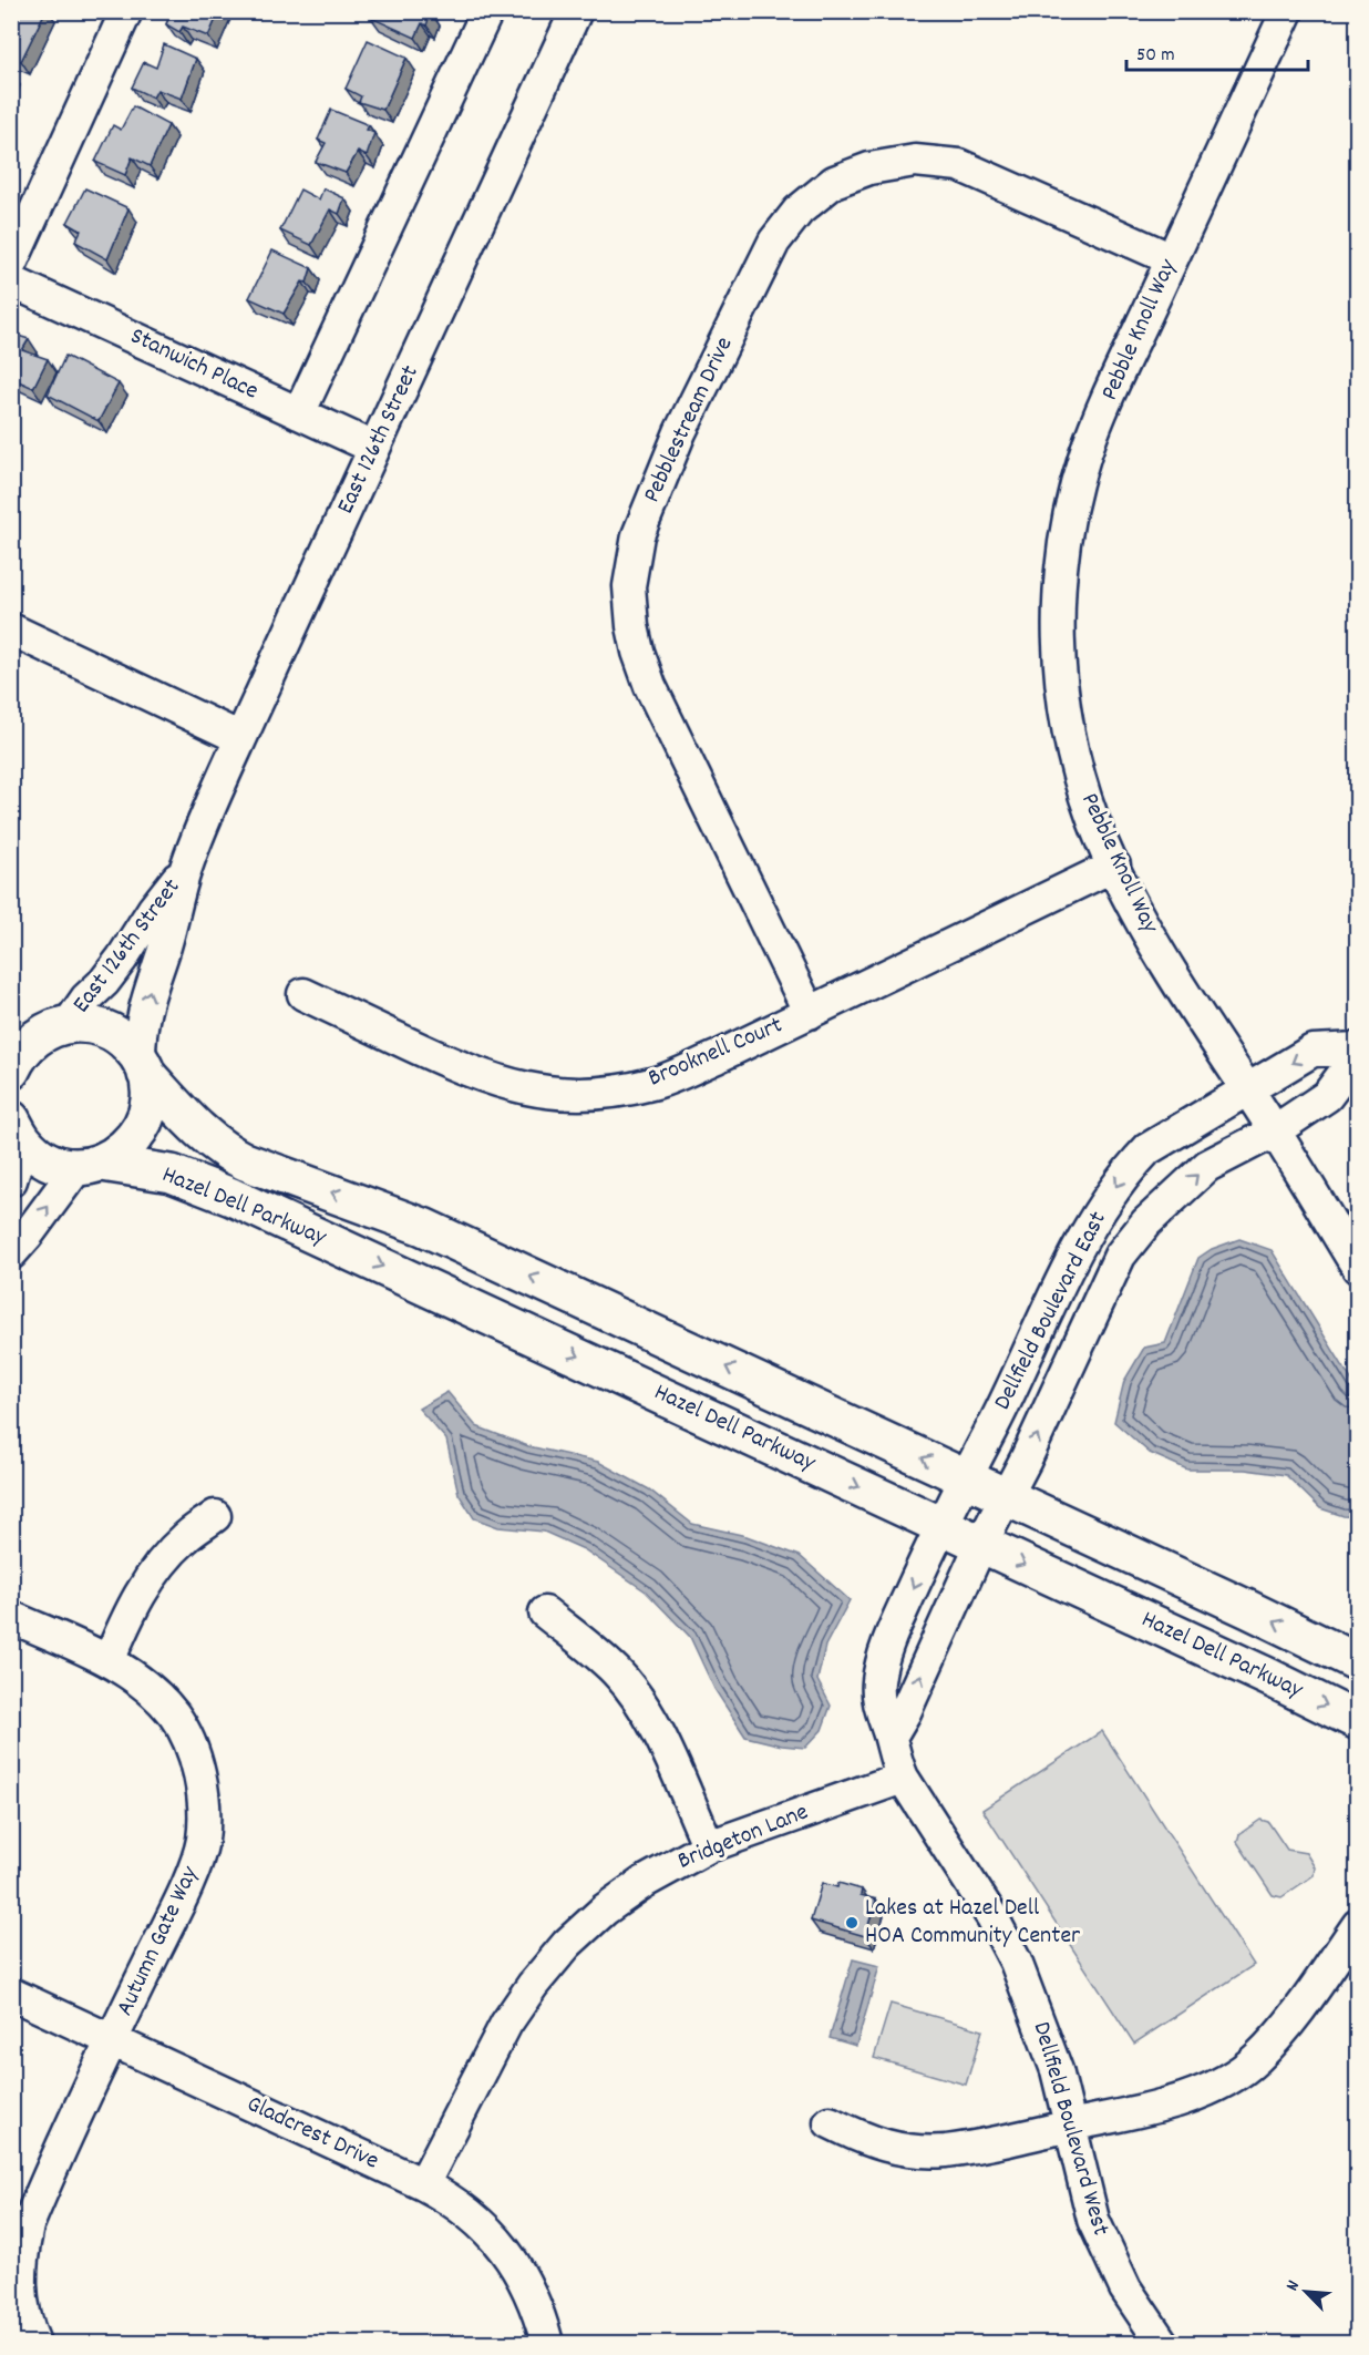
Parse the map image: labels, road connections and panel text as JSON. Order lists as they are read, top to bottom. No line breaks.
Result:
{"streets":{"main road":["Hazel Dell Parkway"],"street":["Pebble Knoll Way","Stanwich Place","Pebblestream Drive","East 126th Street","Brooknell Court","Dellfield Boulevard East","Bridgeton Lane","Autumn Gate Way","Dellfield Boulevard West","Gladcrest Drive"]},"crossings":[["Pebble Knoll Way","Pebblestream Drive"],["Pebble Knoll Way","Brooknell Court"],["Pebble Knoll Way","Dellfield Boulevard East"],["Stanwich Place","East 126th Street"],["Pebblestream Drive","Brooknell Court"],["East 126th Street","Hazel Dell Parkway"],["Hazel Dell Parkway","Dellfield Boulevard East"],["Hazel Dell Parkway","Dellfield Boulevard West"],["Dellfield Boulevard East","Dellfield Boulevard West"],["Bridgeton Lane","Dellfield Boulevard West"],["Bridgeton Lane","Gladcrest Drive"],["Autumn Gate Way","Gladcrest Drive"]],"places":["Lakes at Hazel Dell HOA Community Center"],"scale_bar":"50 m","north":"top left"}
